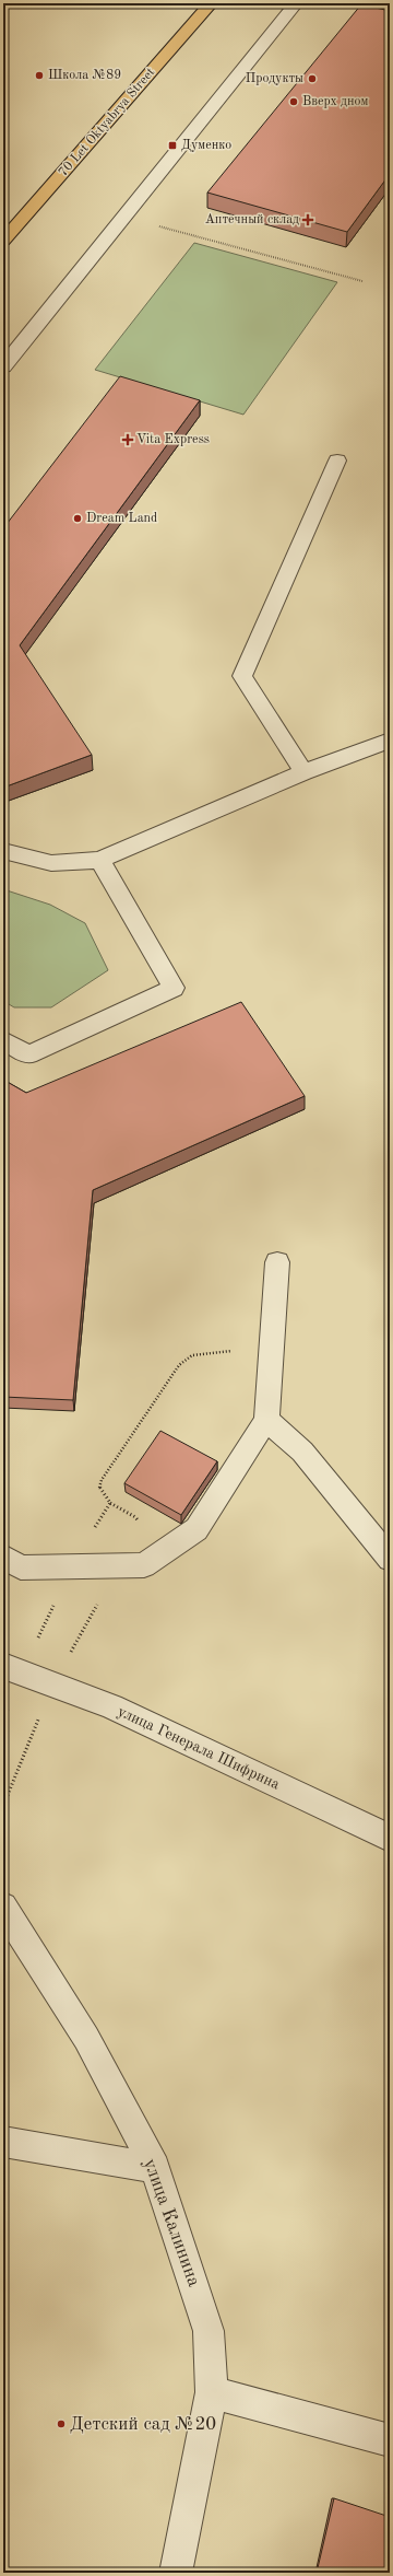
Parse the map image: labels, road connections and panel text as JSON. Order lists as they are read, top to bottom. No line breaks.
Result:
{"streets":{"main road":["70 Let Oktyabrya Street"],"street":["улица Генерала Шифрина","улица Калинина"]},"places":{"other":["Школа №89","Продукты","Вверх дном","Dream Land","Детский сад №20"],"transit":["Думенко"],"health":["Аптечный склад","Vita Express"]}}
